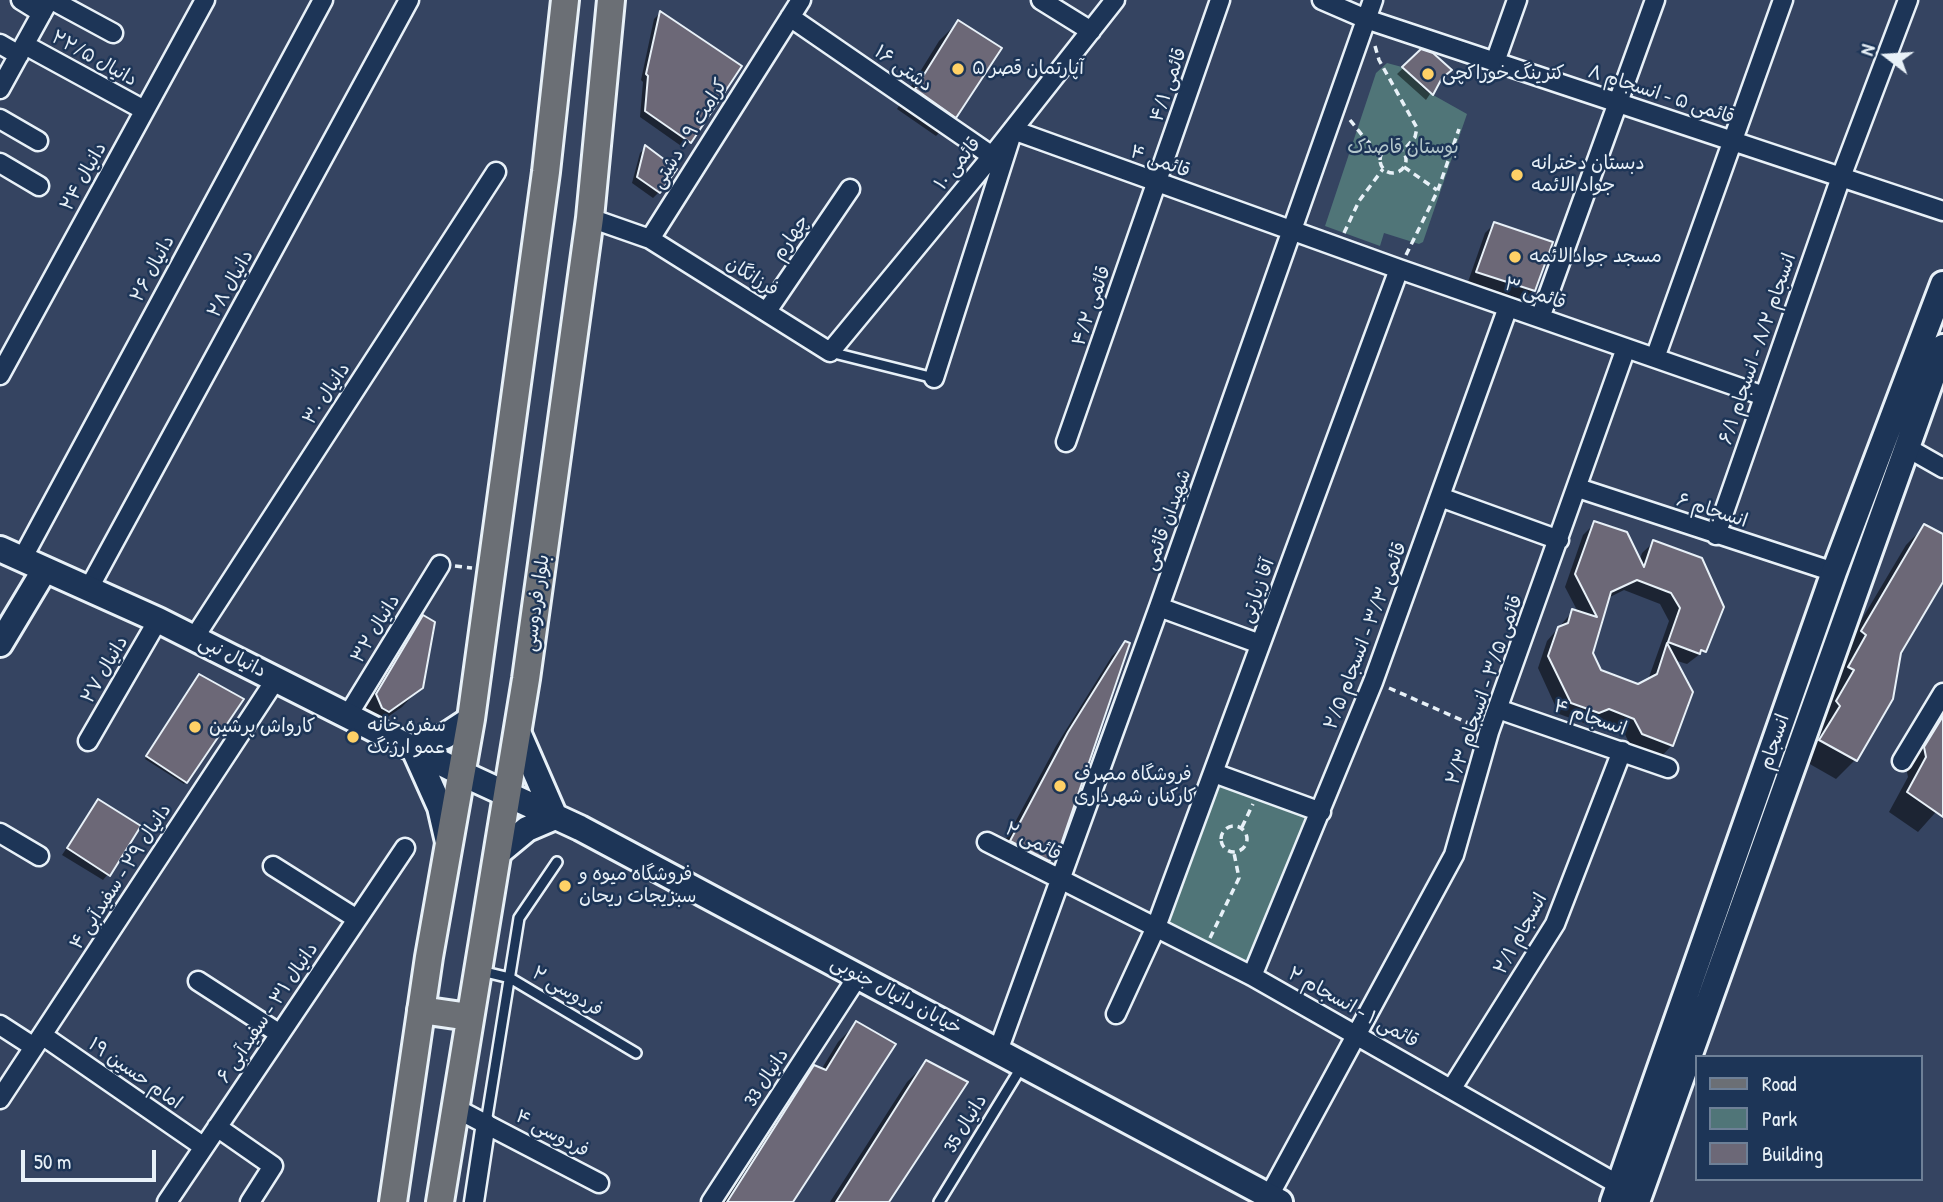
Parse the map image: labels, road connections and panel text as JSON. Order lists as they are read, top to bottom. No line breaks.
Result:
{"streets":{"main road":["بلوار فردوسی","دانیال نبی","انسجام","خیابان دانیال جنوبی"],"street":["دانیال ۲۲/۵","دشتی ۱۶","قائمی ۴/۱","قائمی ۵ - انسجام ۸","کرامت ۹ - دشتی","قائمی ۴","قائمی ۱۰","دانیال ۲۴","چهارم","دانیال ۲۶","فرزانگان","دانیال ۲۸","قائمی ۳","قائمی ۴/۲","انسجام ۸/۲ - انسجام ۶/۱","دانیال ۳۰","انسجام ۶","شهیدان قائمی","آقا زیارتی","دانیال ۳۲","قائمی ۳/۳ - انسجام ۲/۵","دانیال ۲۷","قائمی ۳/۵ - انسجام ۲/۳","انسجام ۴","قائمی ۲","دانیال ۲۹ - سفیدآبی ۴","انسجام ۲/۱","قائمی ۱ - انسجام ۲","دانیال ۳۱ - سفیدآبی ۶","امام حسین ۱۹","دانیال 33","فردوسی ۴"],"lane":["فردوسی ۲","دانیال 35"]},"crossings":[["دانیال ۲۲/۵","دانیال ۲۴"],["دشتی ۱۶","کرامت ۹ - دشتی"],["دشتی ۱۶","قائمی ۱۰"],["قائمی ۴/۱","قائمی ۴"],["قائمی ۴/۱","قائمی ۴/۲"],["قائمی ۵ - انسجام ۸","انسجام ۸/۲ - انسجام ۶/۱"],["قائمی ۵ - انسجام ۸","شهیدان قائمی"],["کرامت ۹ - دشتی","فرزانگان"],["قائمی ۴","قائمی ۱۰"],["قائمی ۴","قائمی ۳"],["قائمی ۴","قائمی ۴/۲"],["قائمی ۴","شهیدان قائمی"],["قائمی ۱۰","فرزانگان"],["چهارم","فرزانگان"],["دانیال ۲۶","دانیال نبی"],["دانیال ۲۸","دانیال نبی"],["قائمی ۳","انسجام ۸/۲ - انسجام ۶/۱"],["قائمی ۳","شهیدان قائمی"],["قائمی ۳","آقا زیارتی"],["قائمی ۳","قائمی ۳/۳ - انسجام ۲/۵"],["قائمی ۳","قائمی ۳/۵ - انسجام ۲/۳"],["انسجام ۸/۲ - انسجام ۶/۱","انسجام ۶"],["دانیال ۳۰","دانیال نبی"],["انسجام ۶","قائمی ۳/۵ - انسجام ۲/۳"],["انسجام ۶","انسجام"],["شهیدان قائمی","قائمی ۲"],["شهیدان قائمی","خیابان دانیال جنوبی"],["شهیدان قائمی","قائمی ۱ - انسجام ۲"],["آقا زیارتی","قائمی ۱ - انسجام ۲"],["بلوار فردوسی","دانیال نبی"],["بلوار فردوسی","فردوسی ۲"],["بلوار فردوسی","خیابان دانیال جنوبی"],["بلوار فردوسی","فردوسی ۴"],["دانیال ۳۲","دانیال نبی"],["قائمی ۳/۳ - انسجام ۲/۵","قائمی ۱ - انسجام ۲"],["دانیال نبی","دانیال ۲۷"],["دانیال نبی","دانیال ۲۹ - سفیدآبی ۴"],["دانیال نبی","خیابان دانیال جنوبی"],["قائمی ۳/۵ - انسجام ۲/۳","انسجام ۴"],["قائمی ۳/۵ - انسجام ۲/۳","خیابان دانیال جنوبی"],["قائمی ۳/۵ - انسجام ۲/۳","قائمی ۱ - انسجام ۲"],["انسجام ۴","انسجام ۲/۱"],["انسجام","قائمی ۱ - انسجام ۲"],["قائمی ۲","قائمی ۱ - انسجام ۲"],["دانیال ۲۹ - سفیدآبی ۴","امام حسین ۱۹"],["انسجام ۲/۱","قائمی ۱ - انسجام ۲"],["خیابان دانیال جنوبی","دانیال 33"],["خیابان دانیال جنوبی","دانیال 35"],["دانیال ۳۱ - سفیدآبی ۶","امام حسین ۱۹"]],"parks":["بوستان قاصدک"],"places":["آپارتمان قصر ۵","کترینگ خوراکچی","دبستان دخترانه جواد الائمه","مسجد جوادالائمه","کارواش پرشین","سفره خانه عمو ارژنگ","فروشگاه مصرف کارکنان شهرداری","فروشگاه میوه و سبزیجات ریحان"],"legend":["Road","Park","Building"],"scale_bar":"50 m","north":"left"}
